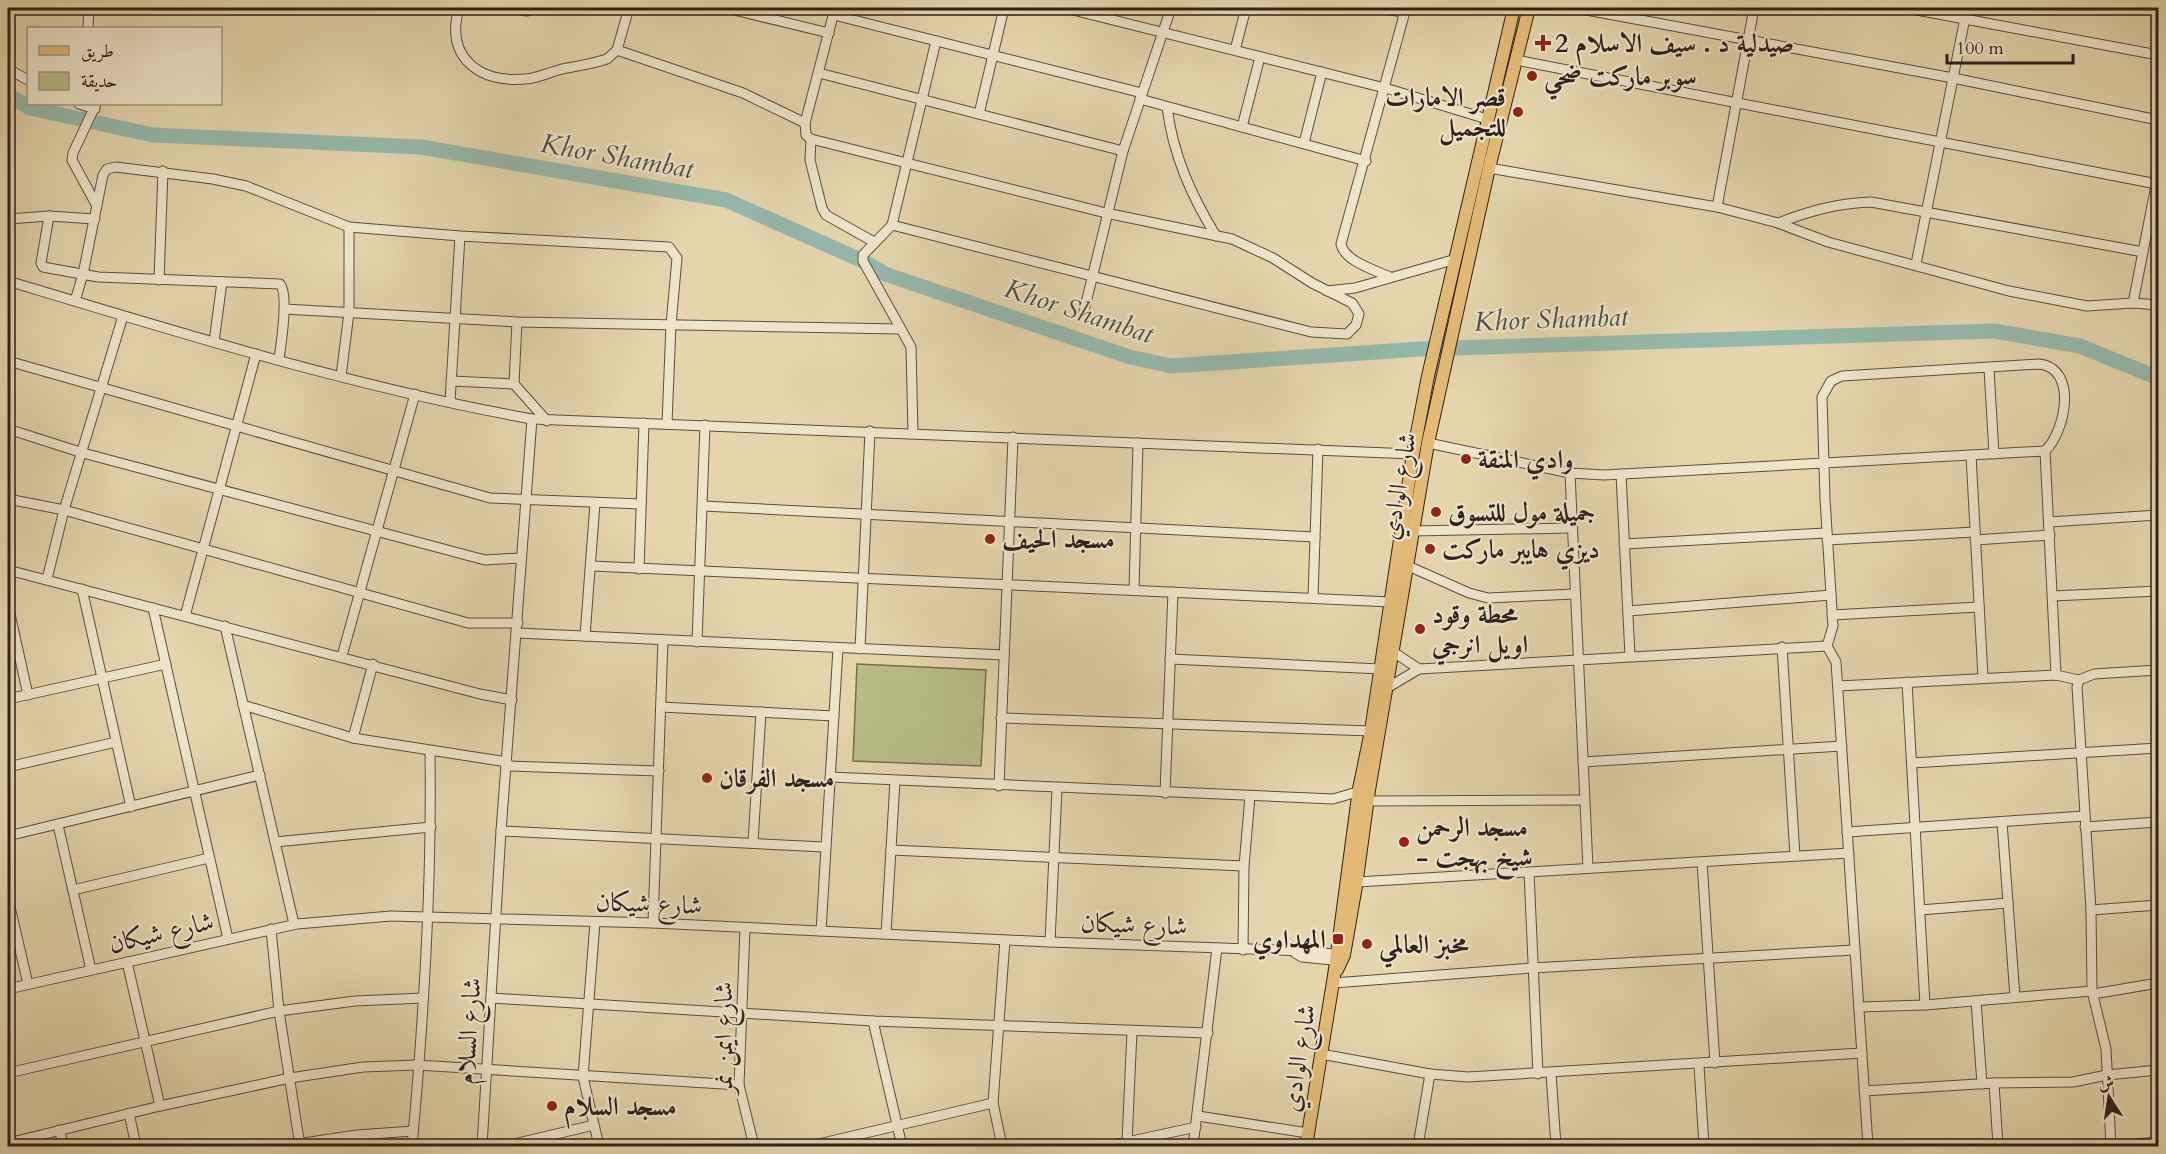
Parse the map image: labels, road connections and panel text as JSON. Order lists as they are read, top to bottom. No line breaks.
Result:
{"streets":{"main road":["شارع الوادي"],"street":["شارع شيكان","شارع السلام","شارع ايمن نمر"]},"crossings":[["شارع الوادي","شارع شيكان"],["شارع شيكان","شارع السلام"],["شارع شيكان","شارع ايمن نمر"]],"water":["Khor Shambat"],"places":{"health":["صيدلية د . سيف الاسلام 2"],"other":["سوبر ماركت ضحي","قصر الامارات للتجميل","وادي المنقة","جميلة مول للتسوق","مسجد الحيف","ديزي هايبر ماركت","محطة وقود اويل انرجي","مسجد الفرقان","مسجد الرحمن - شيخ بهجت","مخبز العالمي","مسجد السلام"],"transit":["المهداوي"]},"legend":["طريق","حديقة"],"scale_bar":"100 m","north":"top"}
